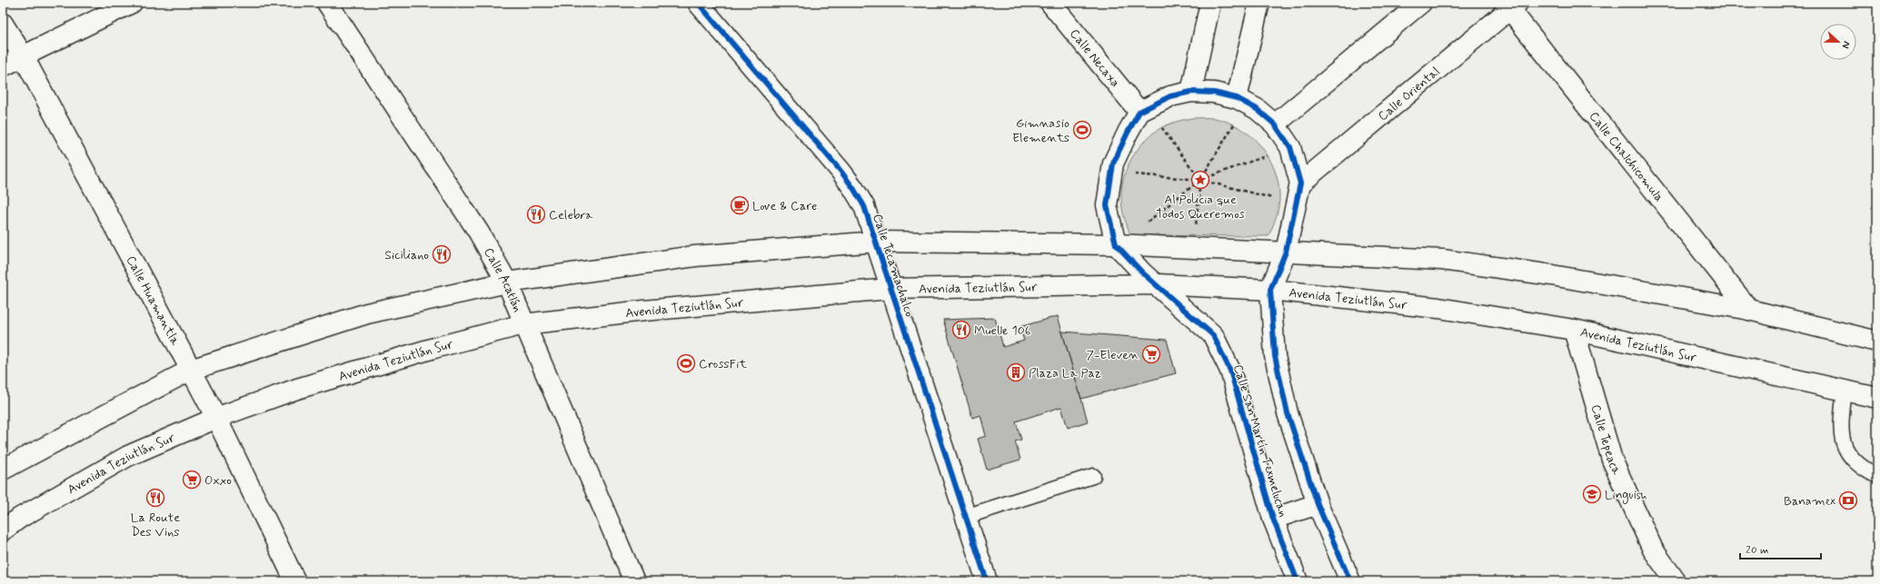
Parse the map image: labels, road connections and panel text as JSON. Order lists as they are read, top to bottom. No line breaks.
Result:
{"streets":{"street":["Calle Necaxa","Calle Oriental","Calle Chalchicomula","Calle Tecamachalco","Calle Acatlán","Avenida Teziutlán Sur","Calle Huamantla","Calle Tepeaca","Calle San Martín Texmelucan"]},"crossings":[["Calle Oriental","Calle Chalchicomula"],["Calle Tecamachalco","Avenida Teziutlán Sur"],["Calle Acatlán","Avenida Teziutlán Sur"],["Avenida Teziutlán Sur","Calle Huamantla"],["Avenida Teziutlán Sur","Calle Tepeaca"],["Avenida Teziutlán Sur","Calle San Martín Texmelucan"]],"places":{"sports":["Gimnasio Elements","CrossFit"],"place":["Al Policia que Todos Queremos"],"cafe":["Love & Care"],"restaurant":["Celebra","Siciliano","Muelle 106","La Route Des Vins"],"supermarket":["7-Eleven","Oxxo"],"building":["Plaza La Paz"],"school or university":["Linguish"],"bank":["Banamex"]},"scale_bar":"20 m","north":"right"}
